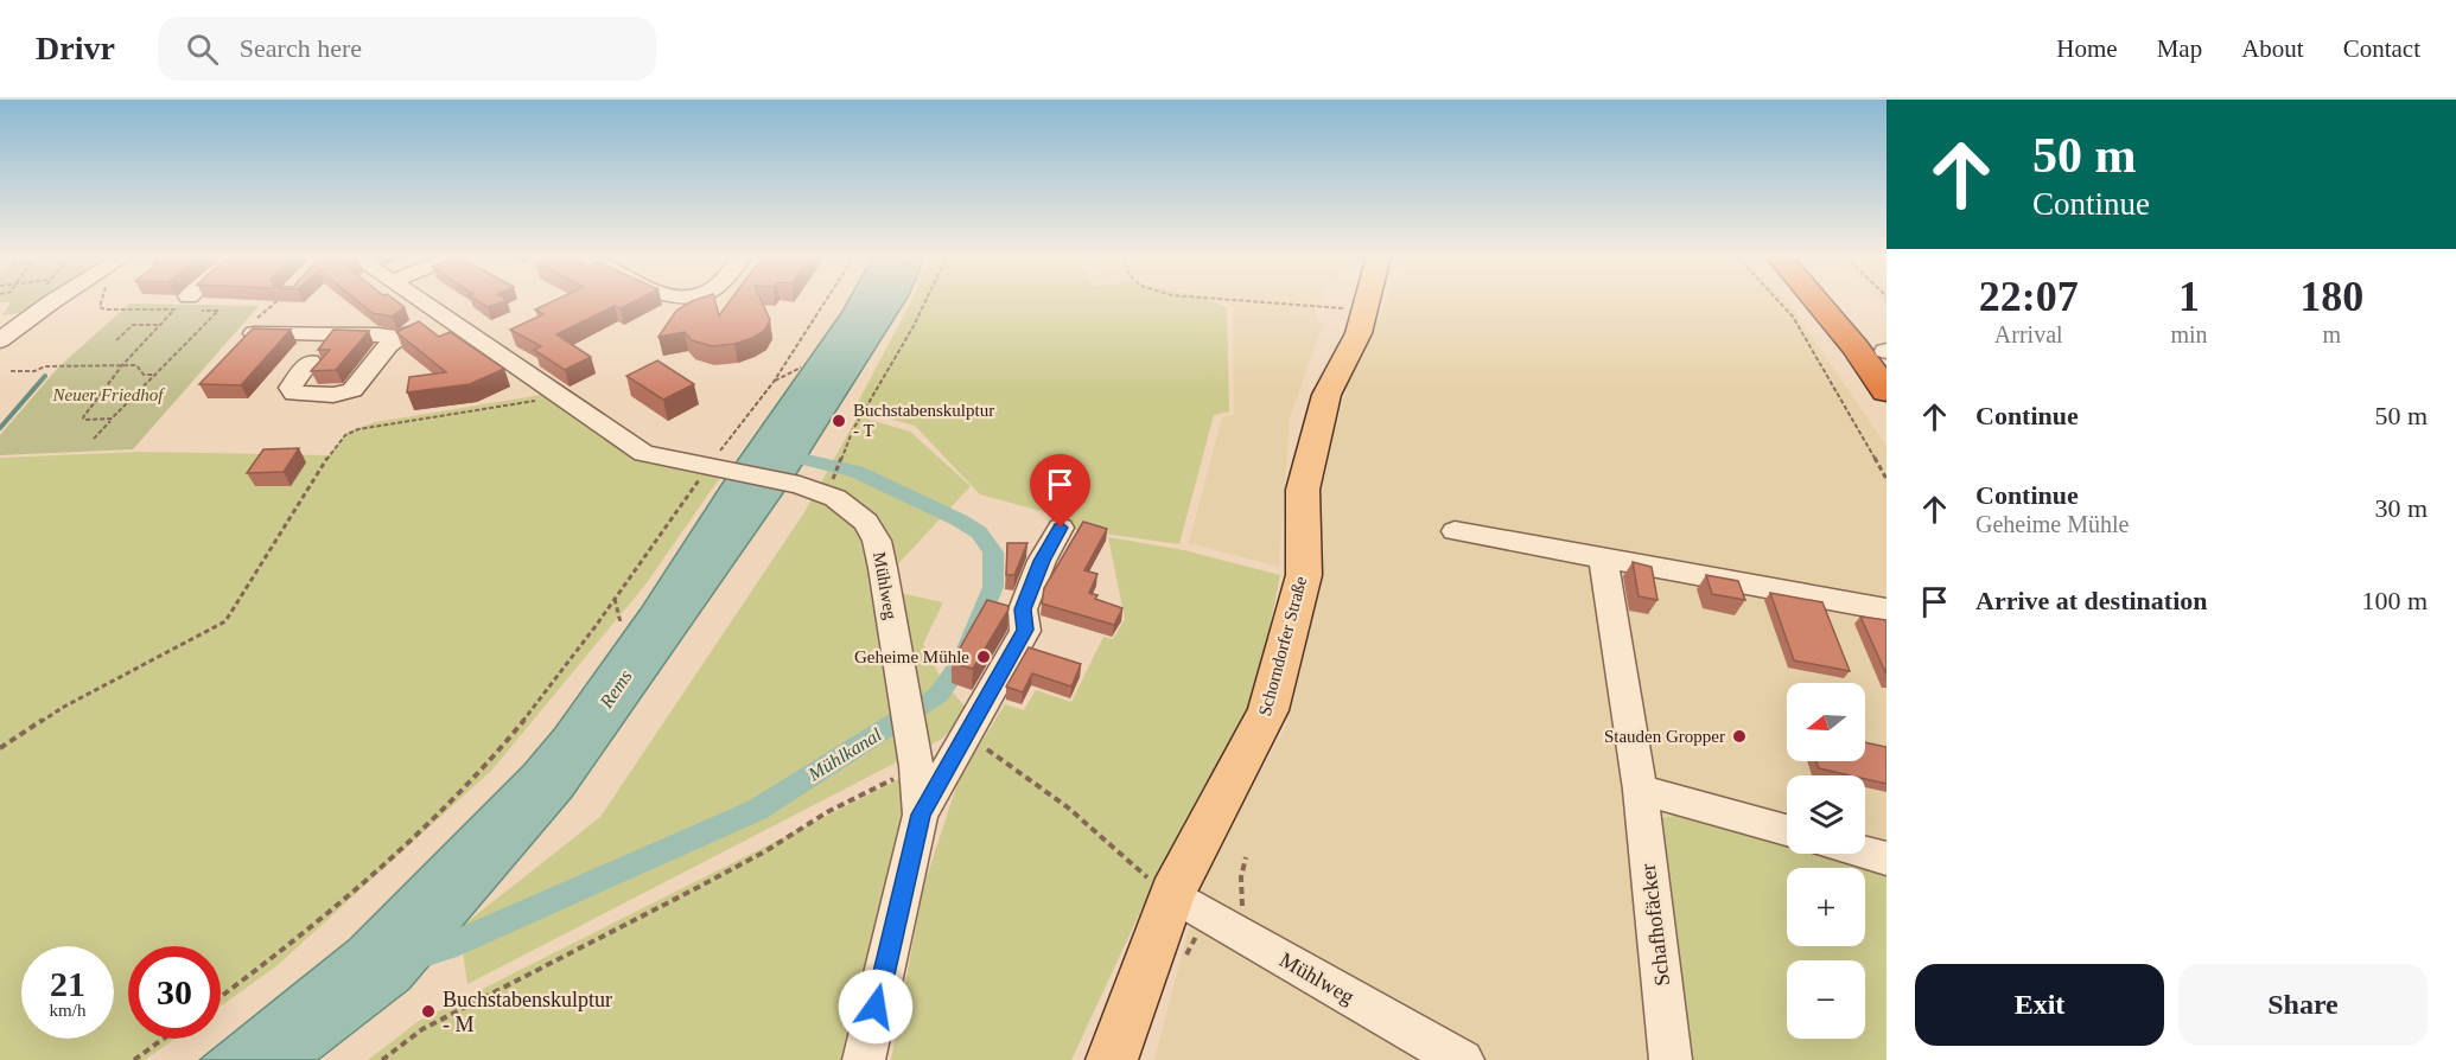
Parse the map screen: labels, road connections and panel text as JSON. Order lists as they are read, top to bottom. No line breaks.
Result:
{"streets":{"main road":["Schorndorfer Straße"],"street":["Mühlweg","Schafhofäcker"]},"crossings":[["Mühlweg","Schorndorfer Straße"]],"water":["Rems","Mühlkanal"],"parks":["Neuer Friedhof"],"places":["Buchstabenskulptur - T","Geheime Mühle","Stauden Gropper","Buchstabenskulptur - M"],"north":"left","page":{"header":"Drivr","search":"Search here","nav":["Home","Map","About","Contact"],"turn":["50 m","Continue"],"eta":["22:07","Arrival","1","min","180","m"],"list":[{"name":"Continue","value":"50 m"},{"name":"Continue","note":"Geheime Mühle","value":"30 m"},{"name":"Arrive at destination","value":"100 m"}],"map_buttons":["+","−"],"speed":"21 km/h","limit":"30","buttons":["Exit","Share"]}}
